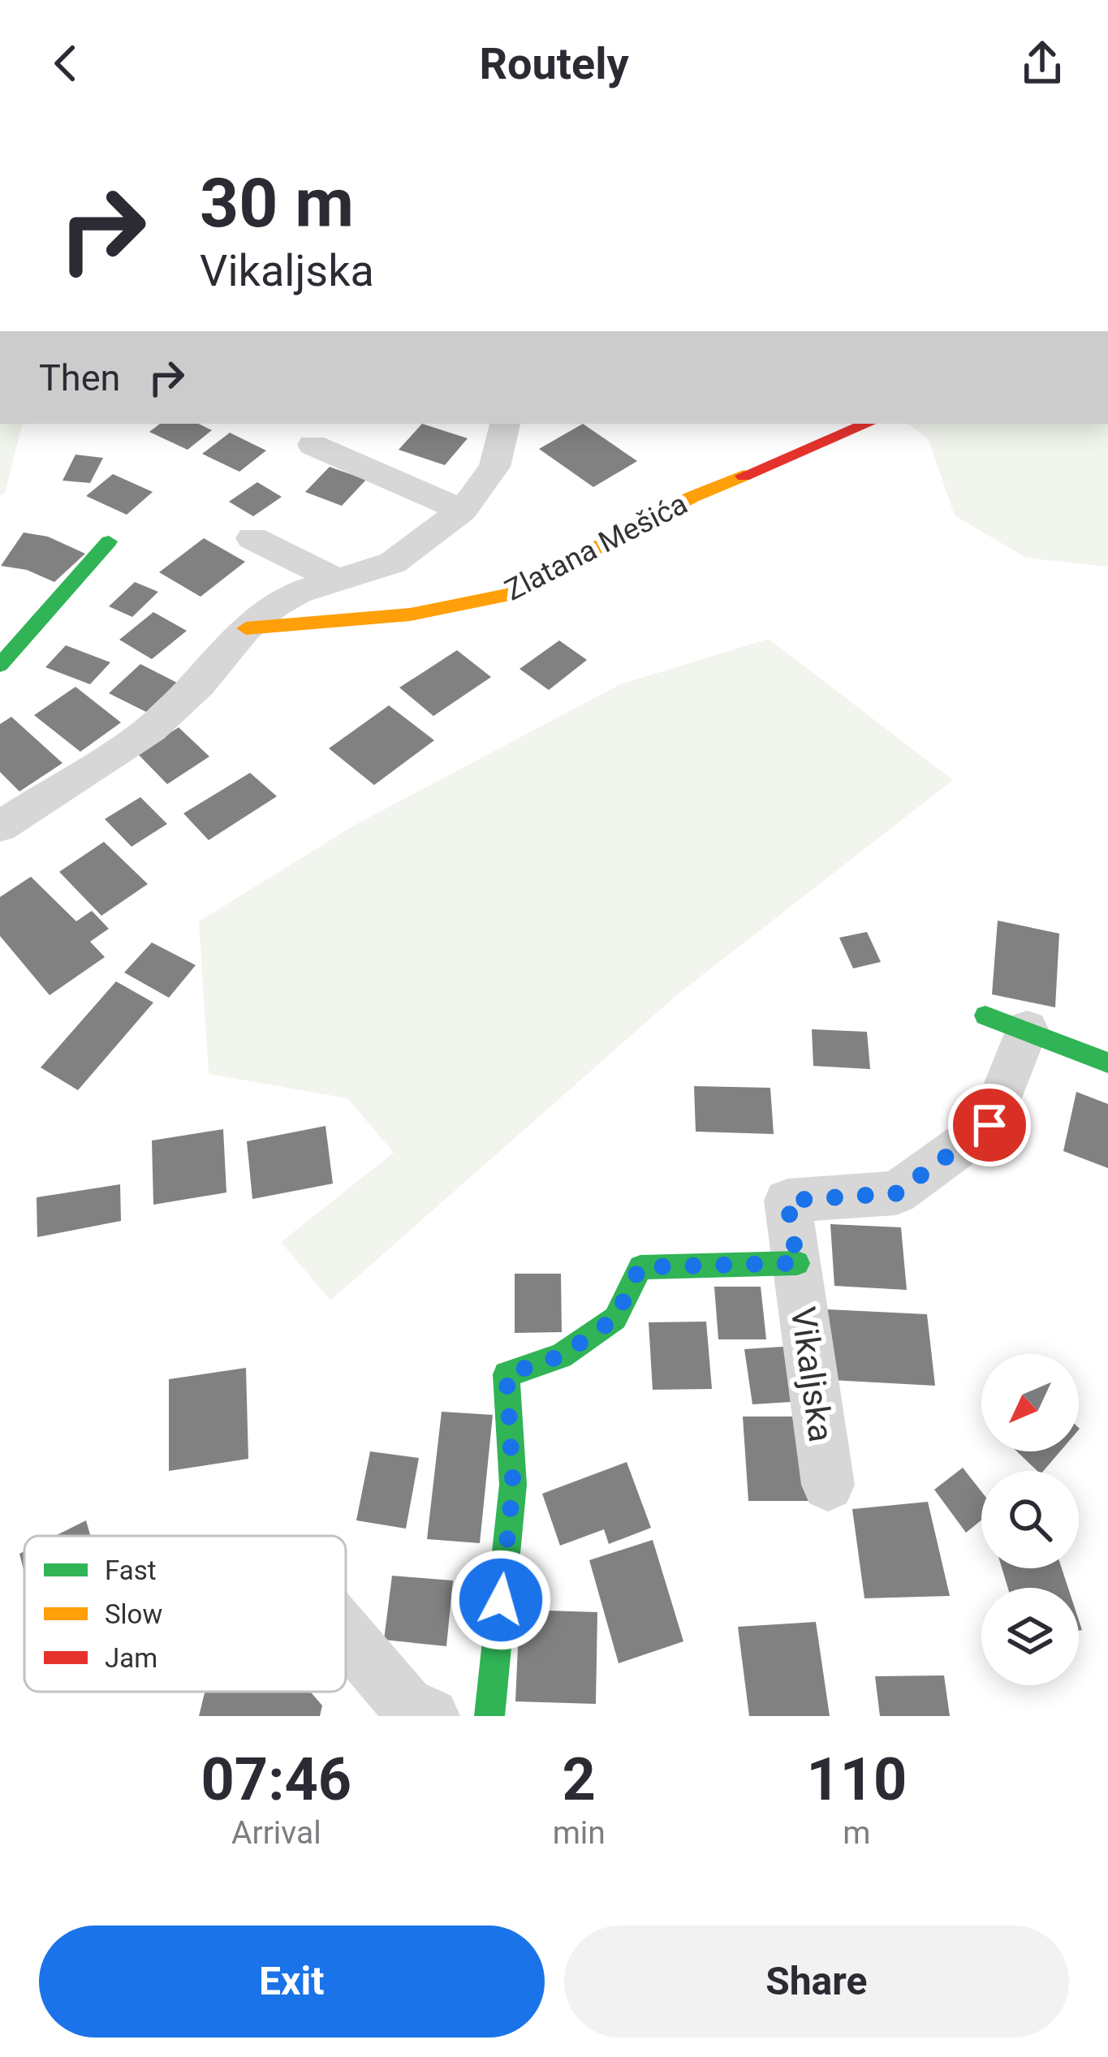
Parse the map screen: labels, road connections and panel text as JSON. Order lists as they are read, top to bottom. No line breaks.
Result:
{"streets":{"street":["Zlatana Mešića","Vikaljska"]},"legend":["Fast","Slow","Jam"],"north":"bottom left","page":{"header":"Routely","turn":["30 m","Vikaljska"],"then":"Then","eta":["07:46","Arrival","2","min","110","m"],"buttons":["Exit","Share"]}}
